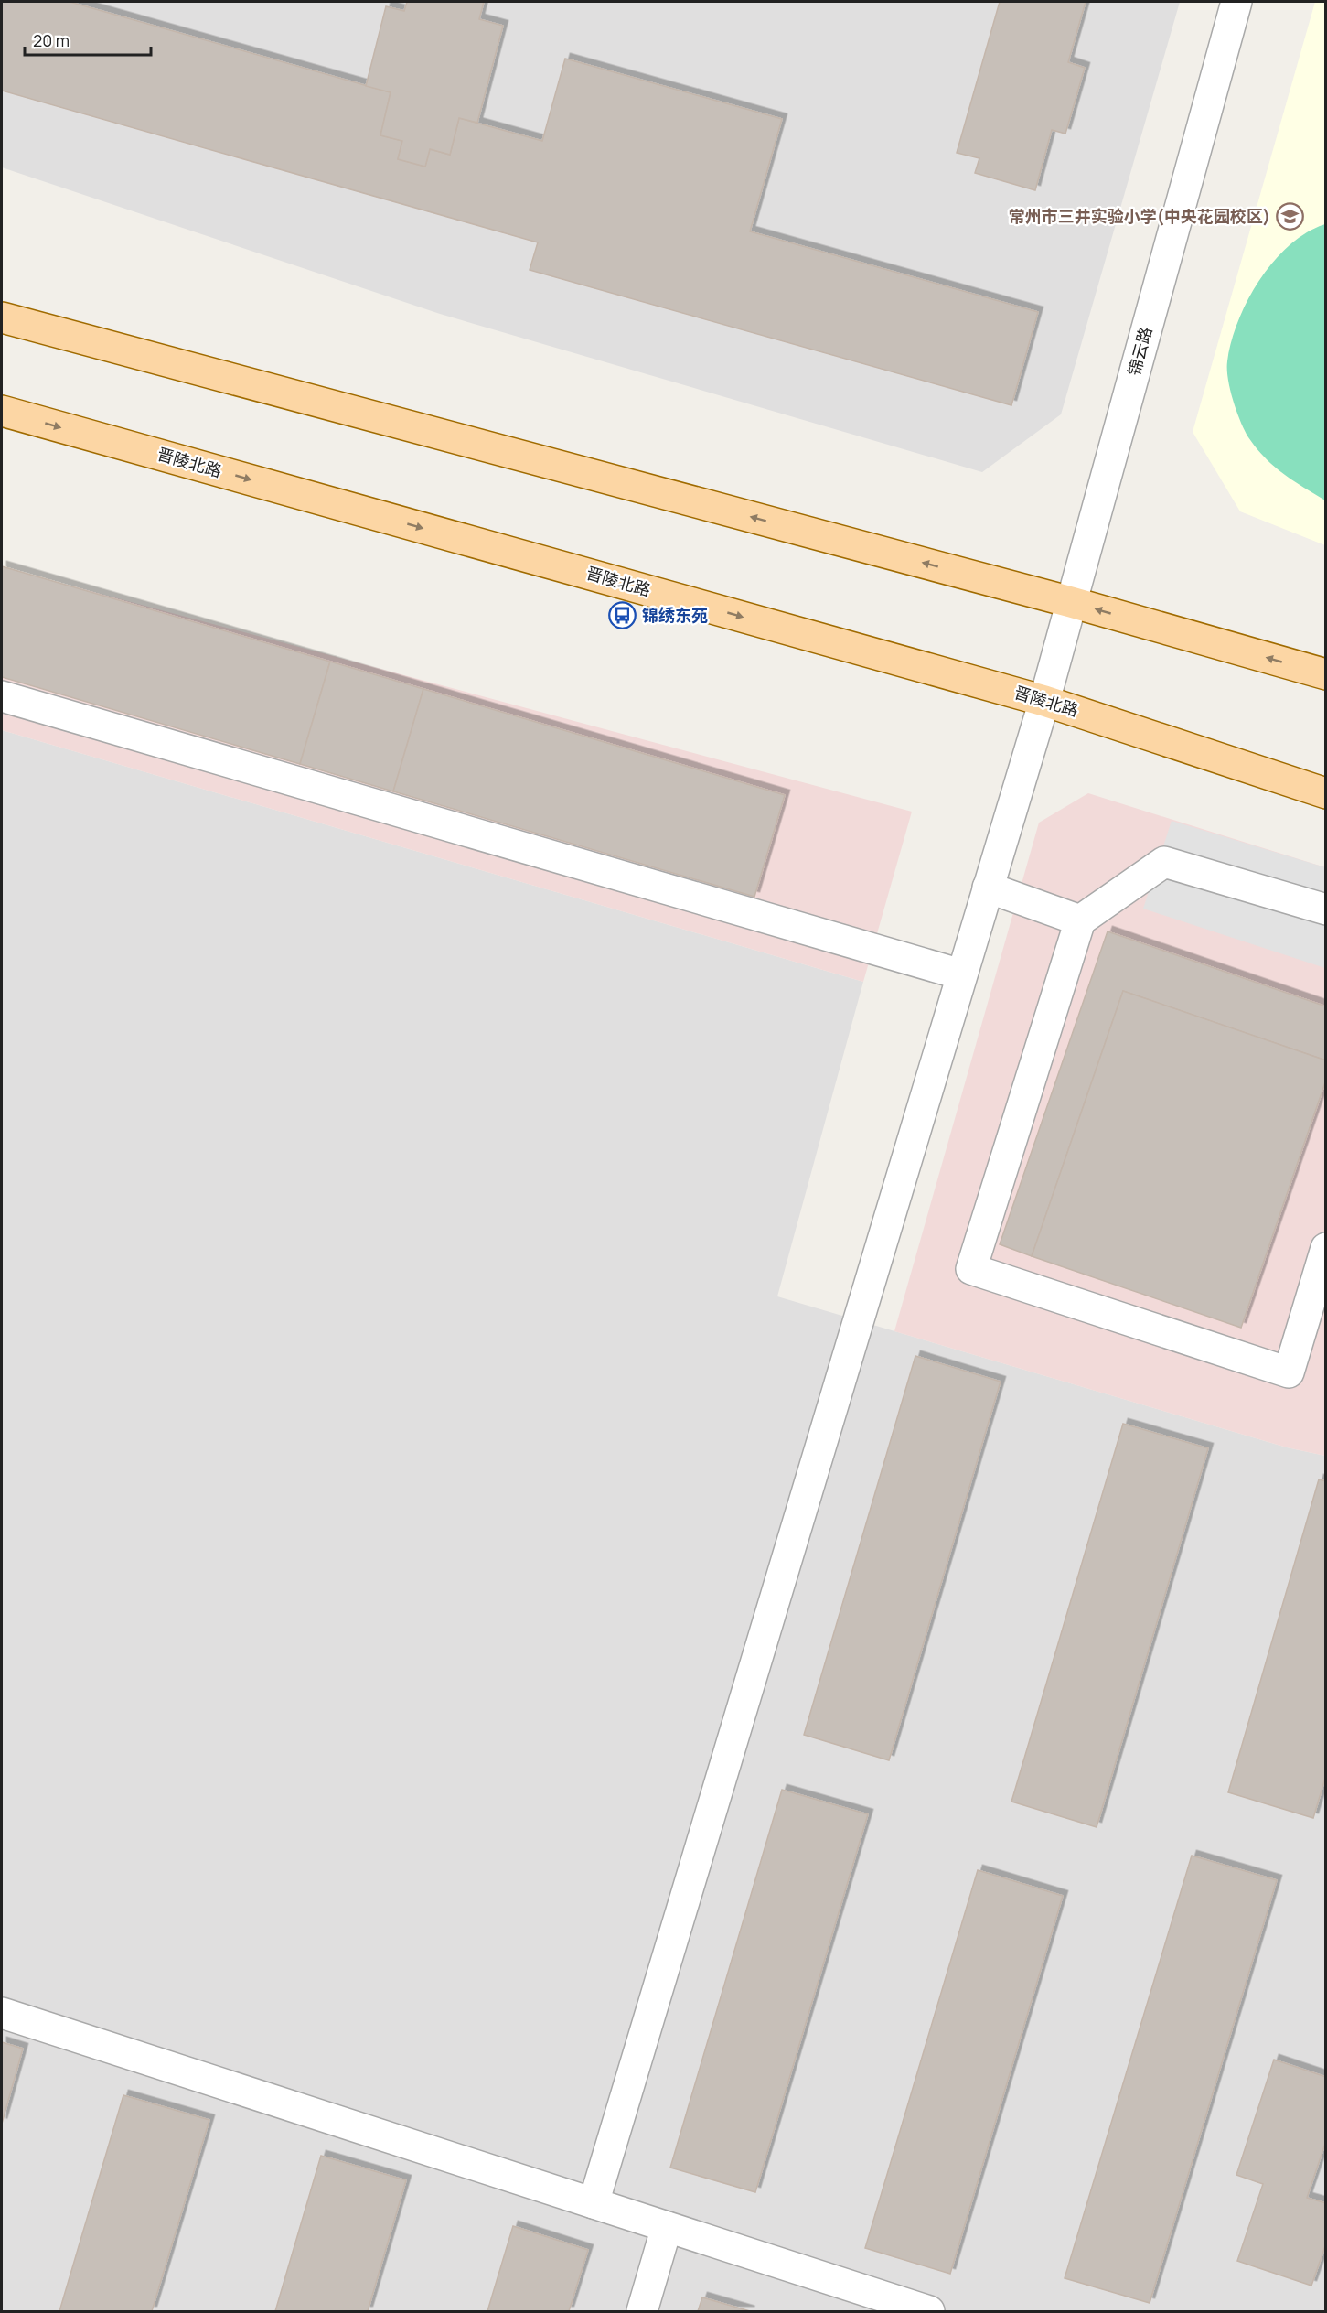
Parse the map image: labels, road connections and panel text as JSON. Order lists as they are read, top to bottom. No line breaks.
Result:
{"streets":{"main road":["晋陵北路"],"street":["锦云路"]},"crossings":[["锦云路","晋陵北路"]],"places":{"school or university":["常州市三井实验小学(中央花园校区)"],"bus stop":["锦绣东苑"]},"scale_bar":"20 m"}
